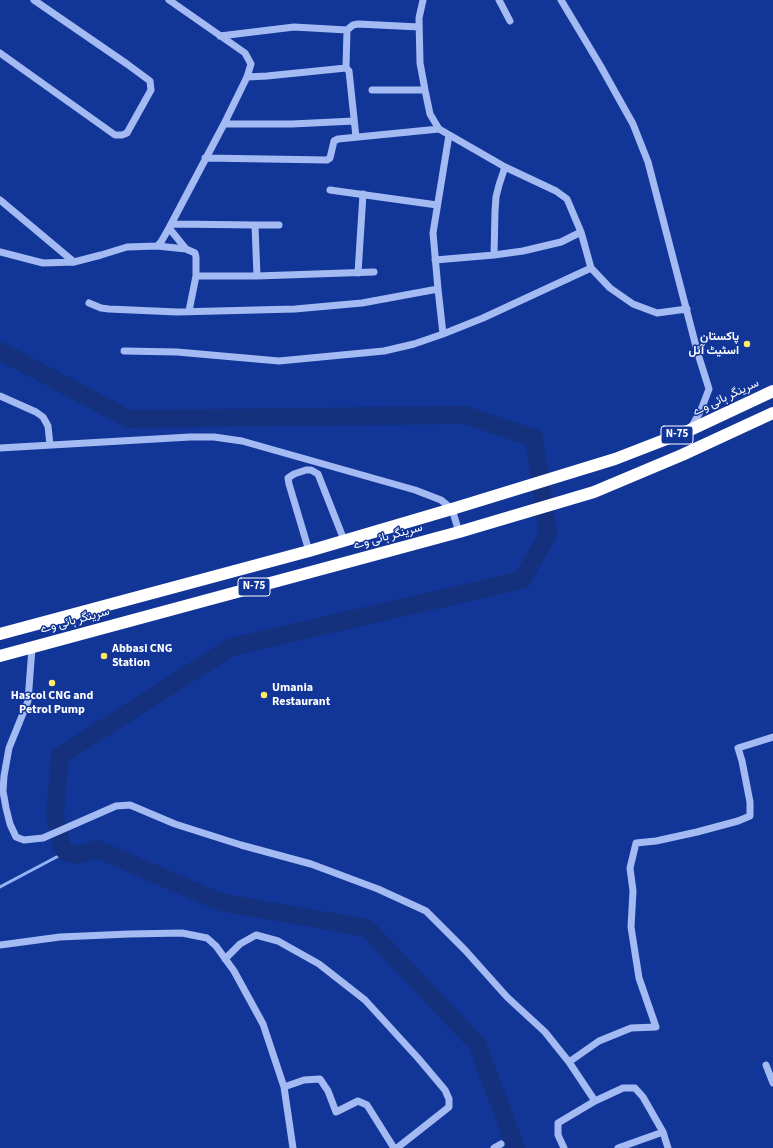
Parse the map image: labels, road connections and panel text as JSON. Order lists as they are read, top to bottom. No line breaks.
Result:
{"streets":{"highway":["سرینگر ہائی وے","N-75"]},"places":["پاکستان اسٹیٹ آئل","Abbasi CNG Station","Hascol CNG and Petrol Pump","Umania Restaurant"]}
